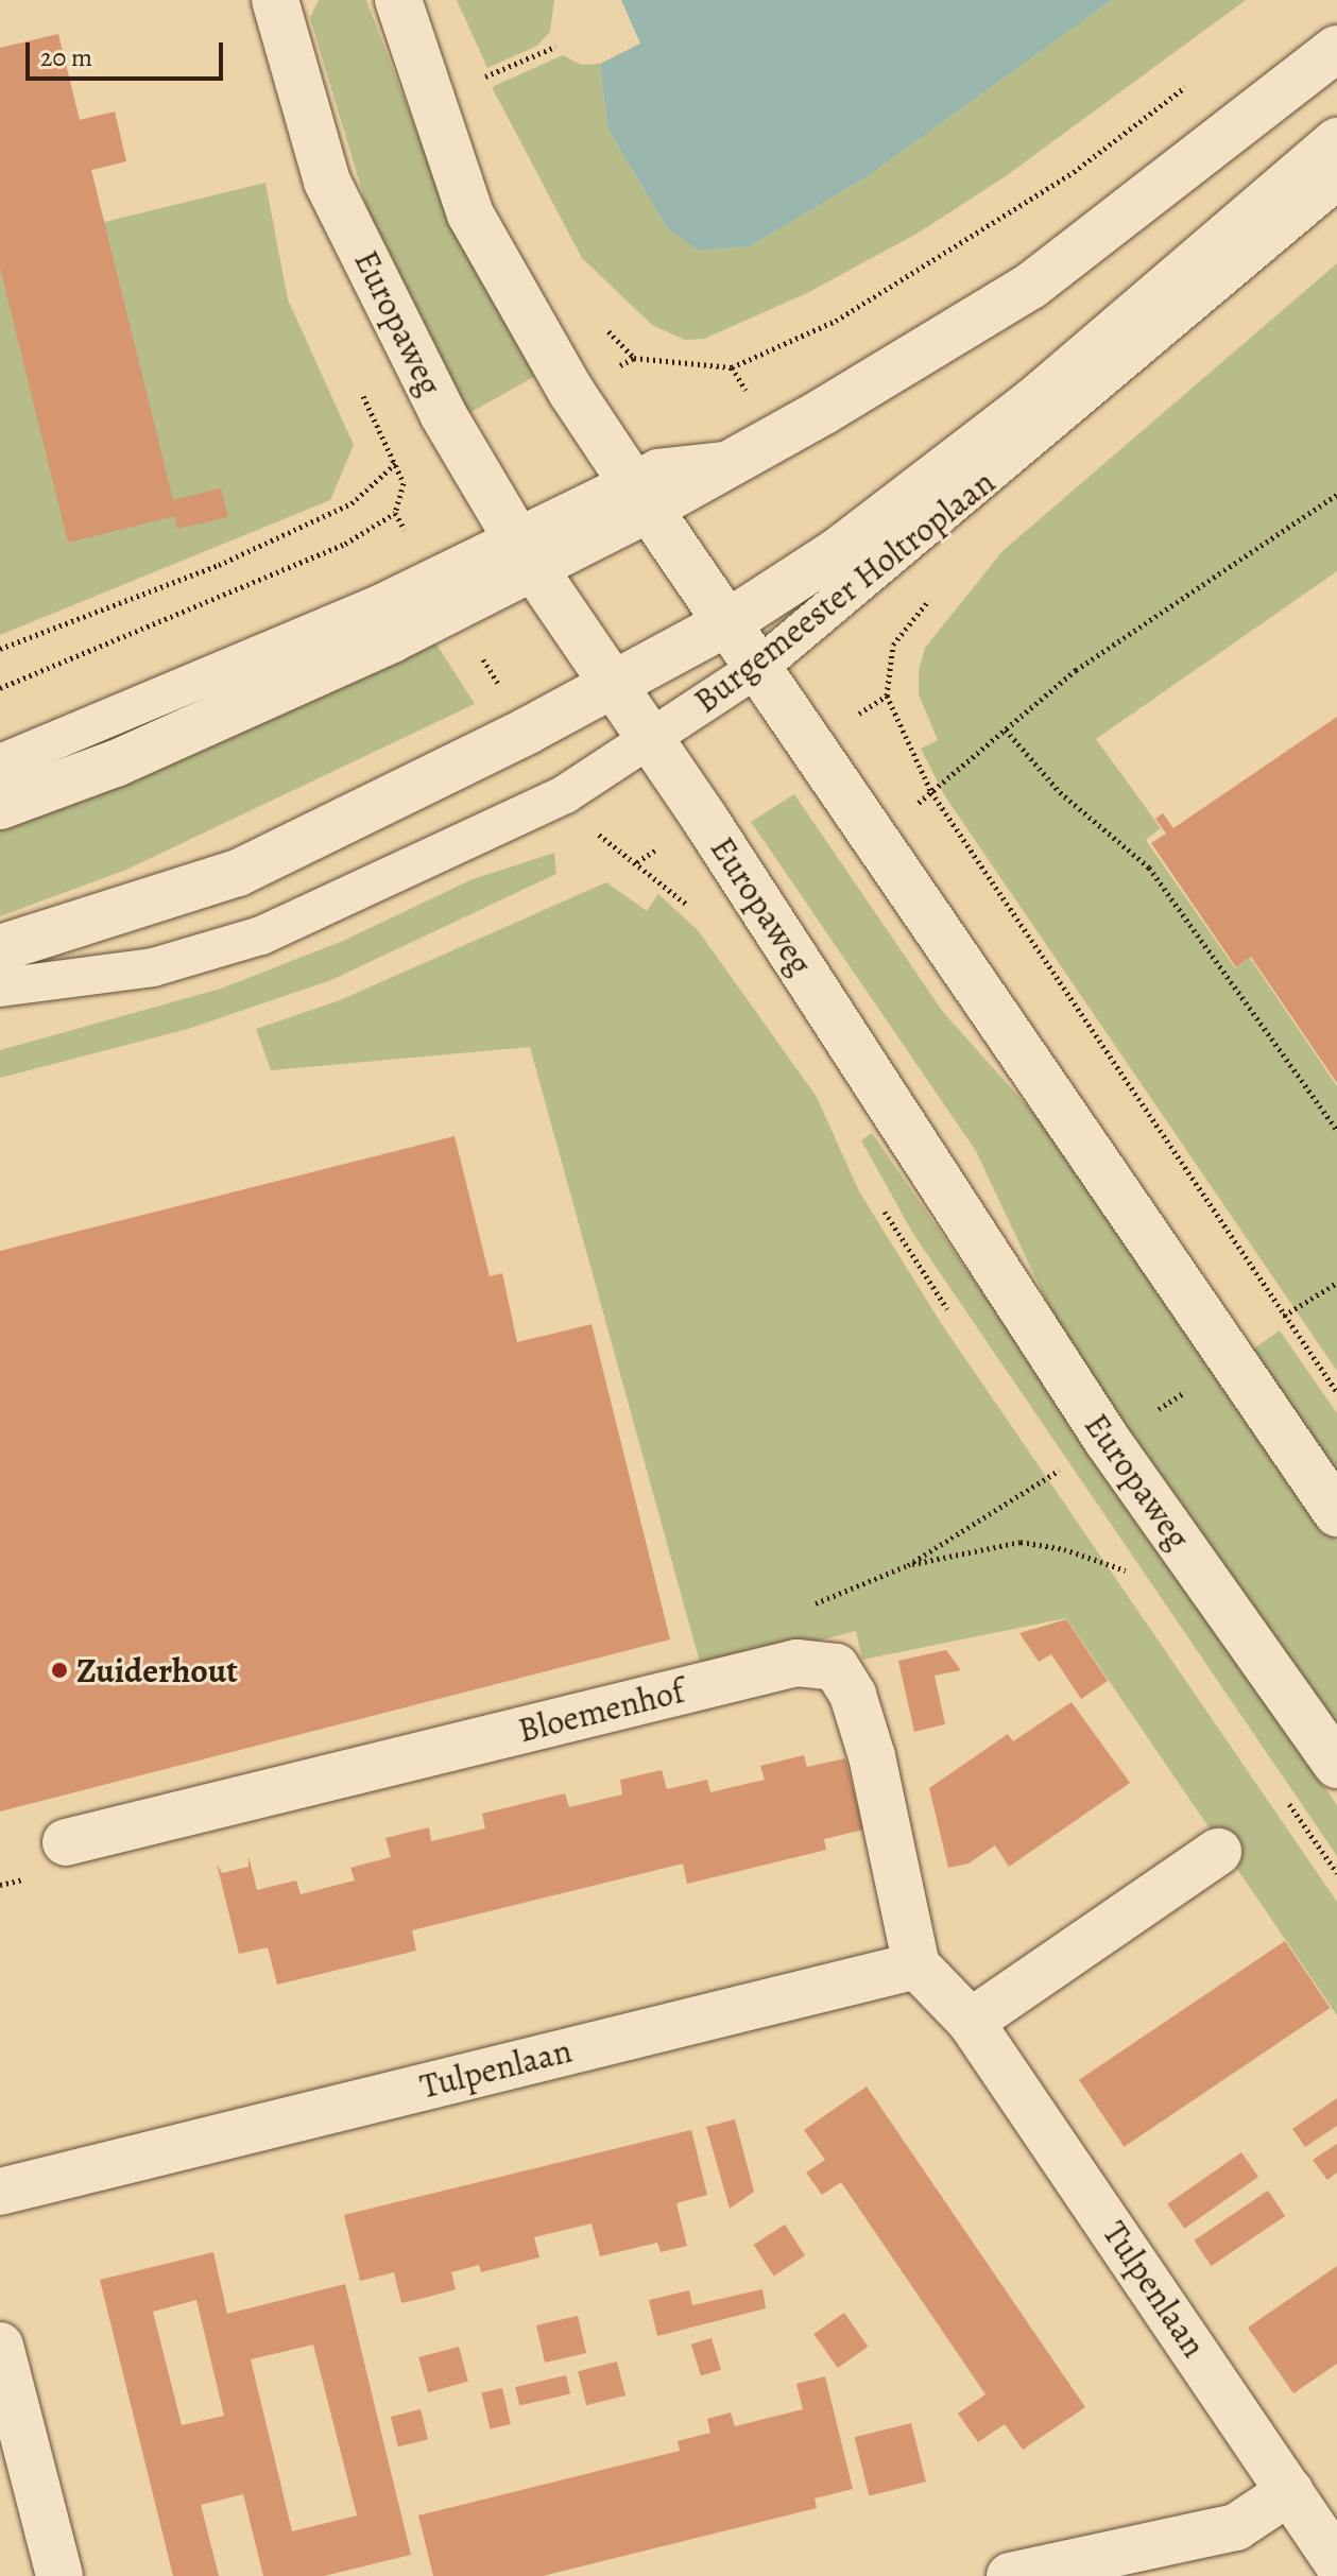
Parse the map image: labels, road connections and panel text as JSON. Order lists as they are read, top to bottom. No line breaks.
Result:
{"streets":{"street":["Europaweg","Burgemeester Holtroplaan","Bloemenhof","Tulpenlaan"]},"crossings":[["Europaweg","Burgemeester Holtroplaan"],["Bloemenhof","Tulpenlaan"]],"places":["Zuiderhout"],"scale_bar":"20 m"}
